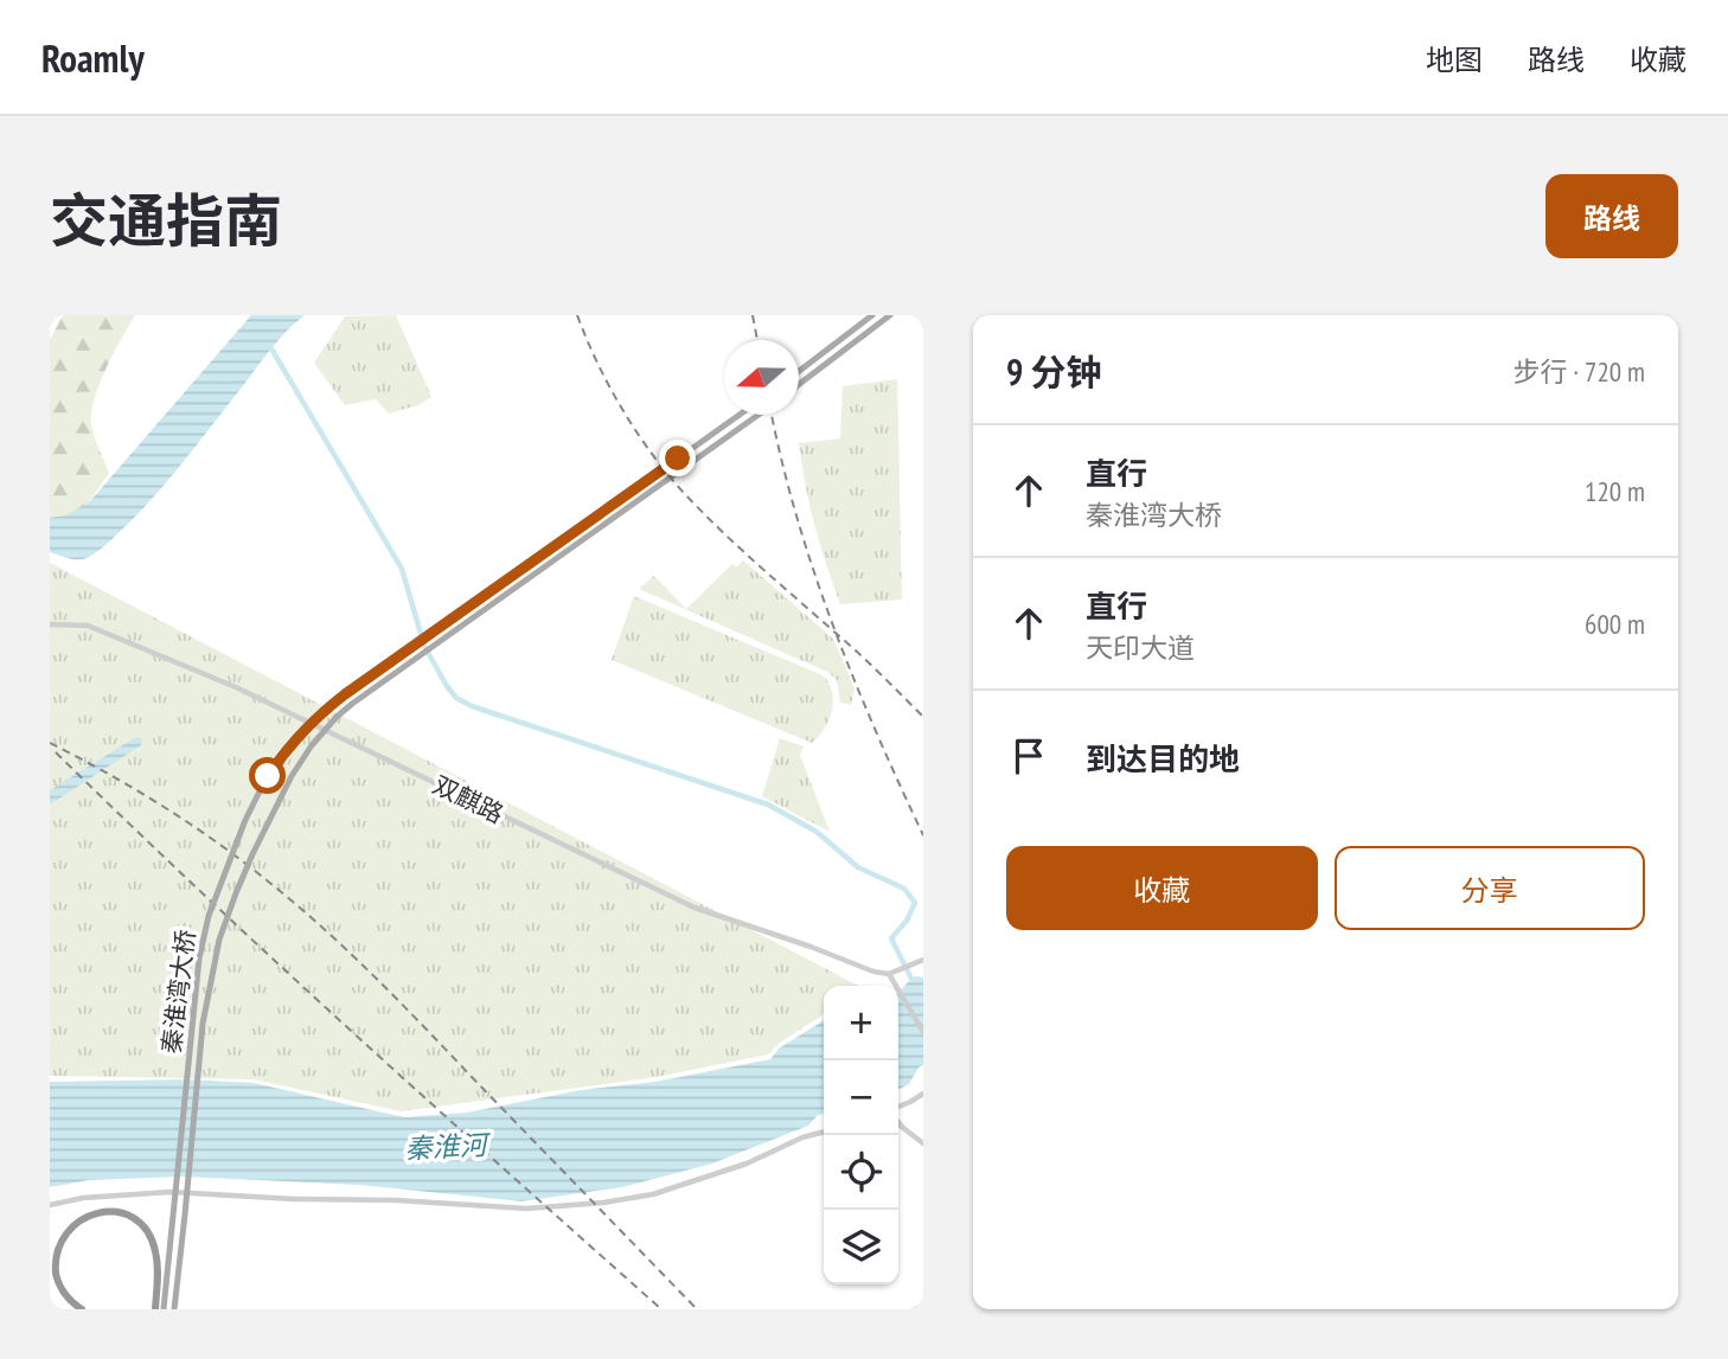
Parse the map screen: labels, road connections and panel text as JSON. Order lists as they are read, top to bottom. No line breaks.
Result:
{"streets":{"main road":["秦淮湾大桥"],"street":["双麒路"]},"water":["秦淮河"],"north":"left","page":{"header":"Roamly","nav":["地图","路线","收藏"],"title":"交通指南","buttons":["路线",["收藏","分享"]],"heading":["9 分钟","步行 · 720 m"],"list":[["直行","秦淮湾大桥","120 m"],["直行","天印大道","600 m"],"到达目的地"],"map_buttons":["+","−"]}}
